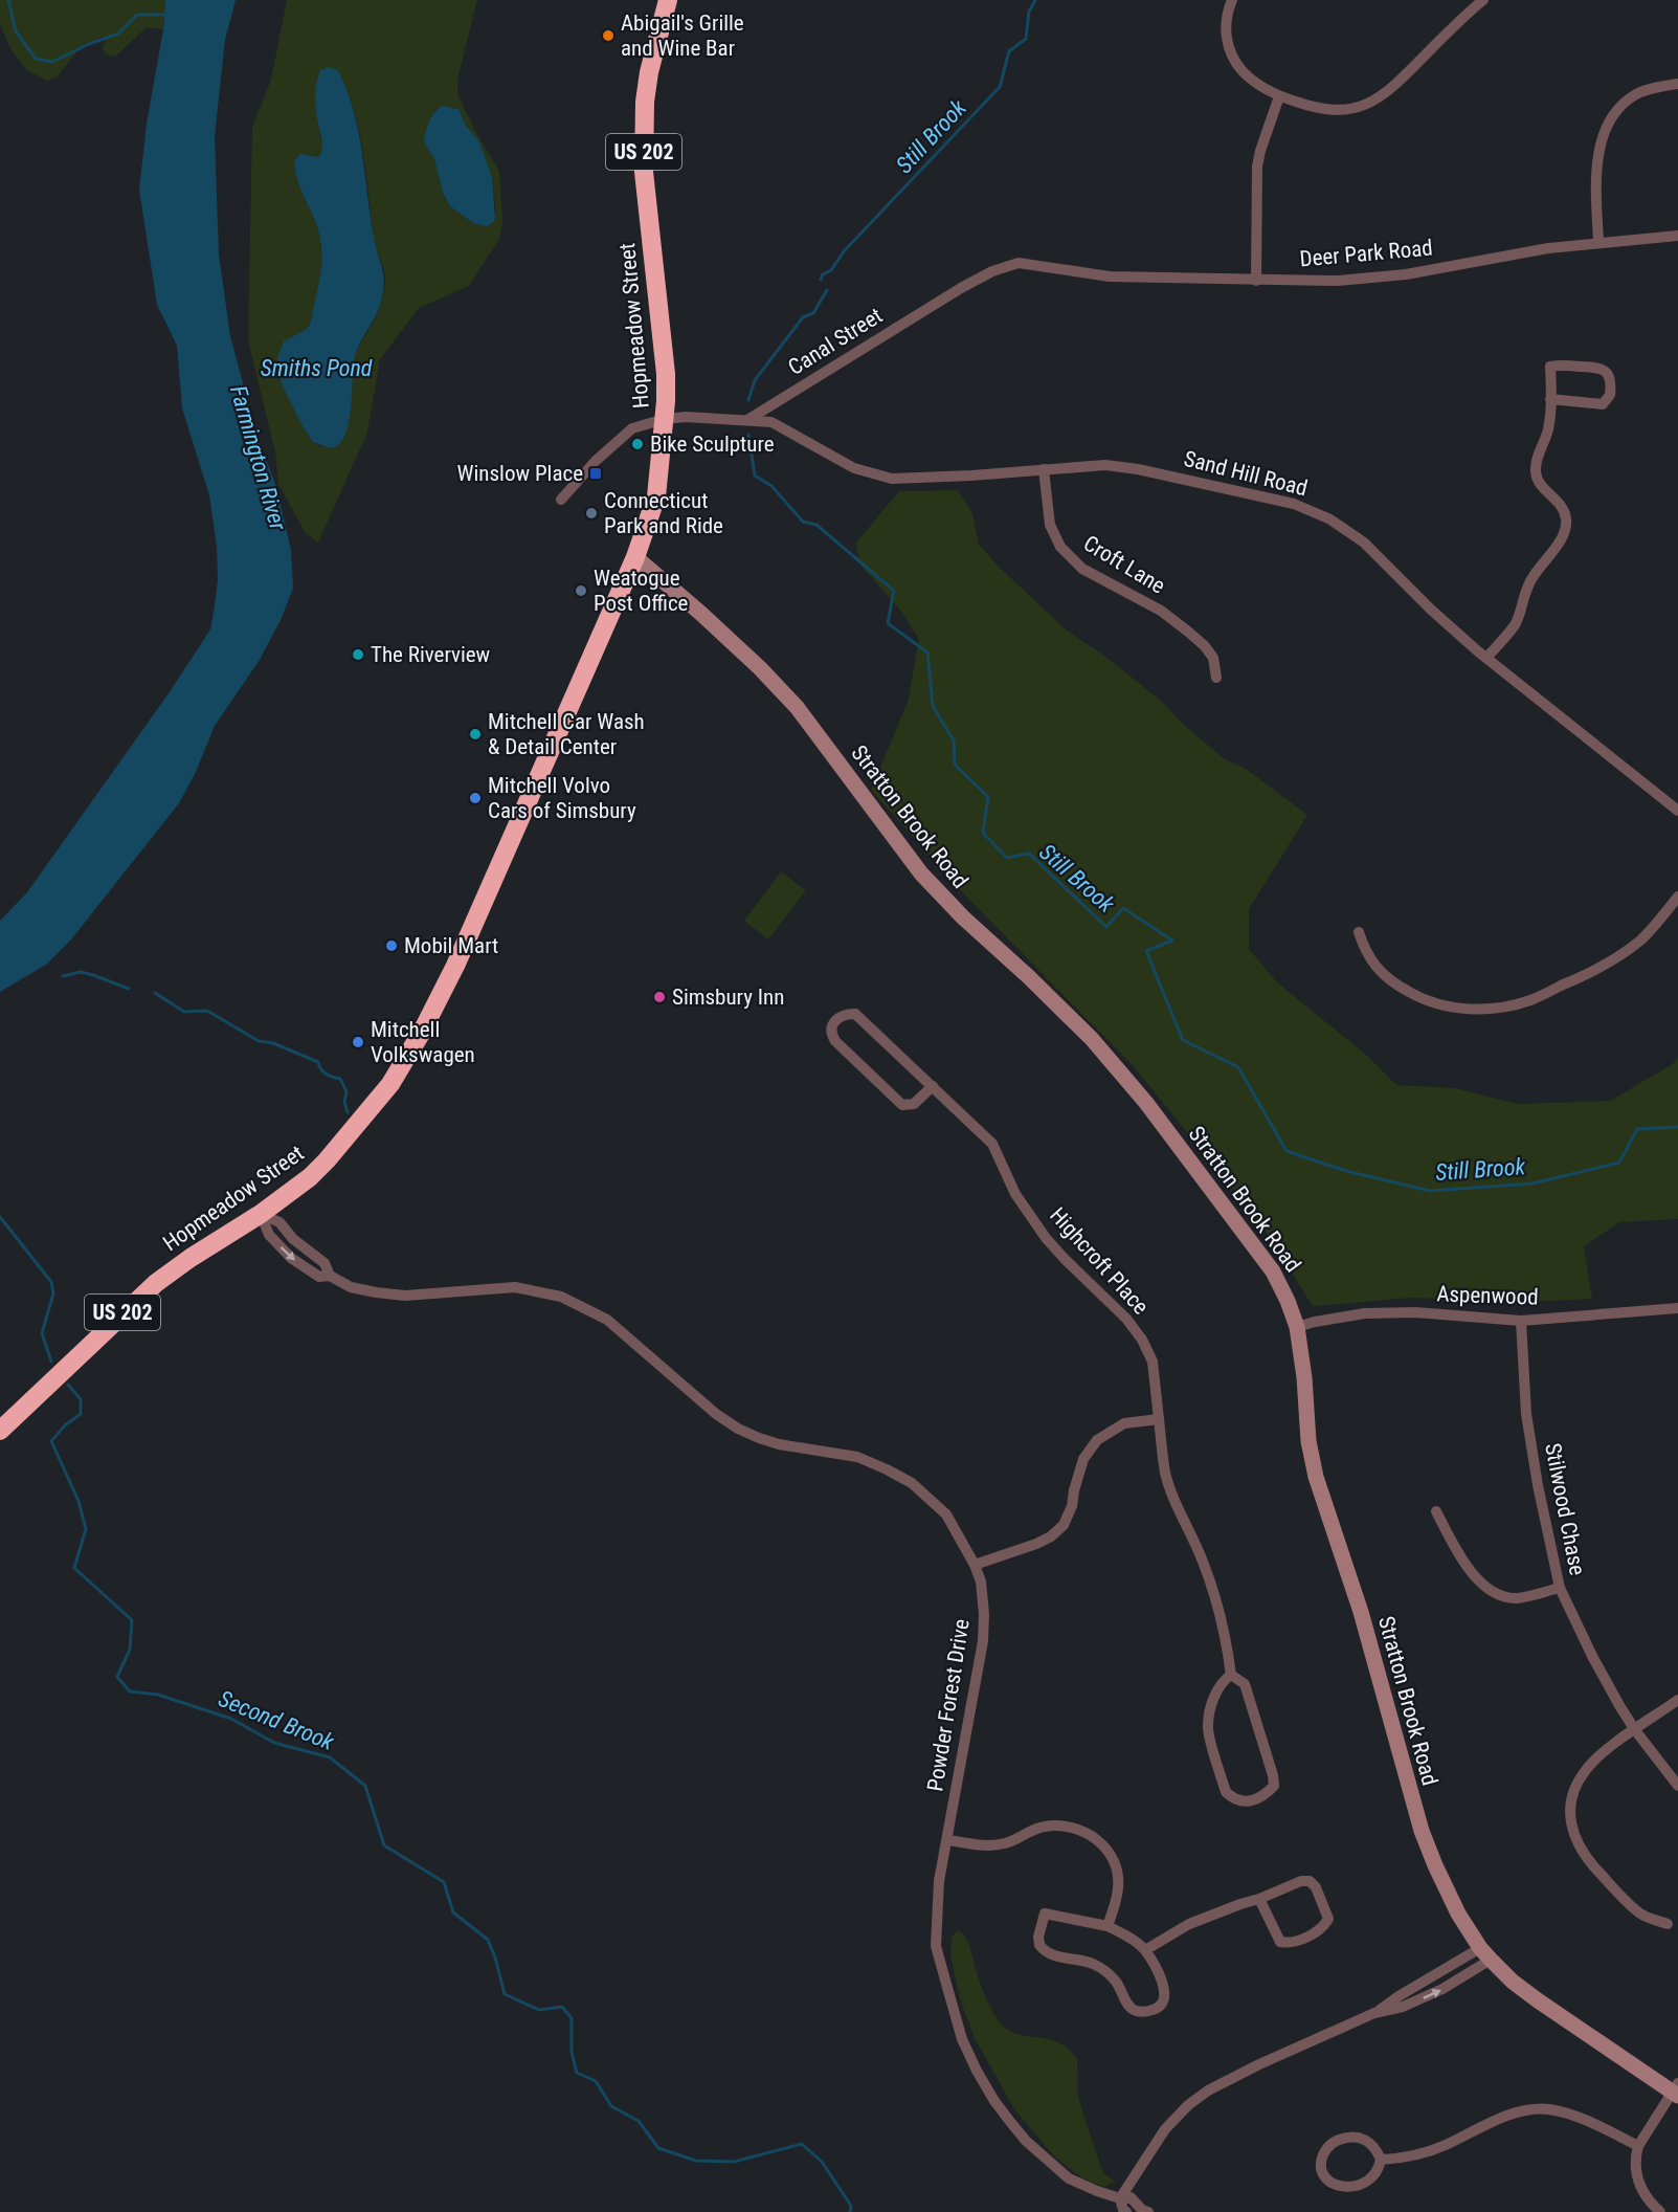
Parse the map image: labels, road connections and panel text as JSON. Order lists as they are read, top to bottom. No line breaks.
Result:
{"streets":{"highway":["US 202","Hopmeadow Street"],"street":["Deer Park Road","Canal Street","Sand Hill Road","Croft Lane","Stratton Brook Road","Highcroft Place","Aspenwood","Stilwood Chase","Powder Forest Drive"]},"crossings":[["Deer Park Road","Canal Street"],["Hopmeadow Street","Stratton Brook Road"],["Hopmeadow Street","Powder Forest Drive"],["Canal Street","Sand Hill Road"],["Sand Hill Road","Croft Lane"],["Stratton Brook Road","Aspenwood"],["Aspenwood","Stilwood Chase"]],"water":["Still Brook","Smiths Pond","Farmington River","Second Brook"],"places":{"other":["Abigail's Grille and Wine Bar","Bike Sculpture","Connecticut Park and Ride","Weatogue Post Office","The Riverview","Mitchell Car Wash & Detail Center","Mitchell Volvo Cars of Simsbury","Mobil Mart","Simsbury Inn","Mitchell Volkswagen"],"transit":["Winslow Place"]}}
